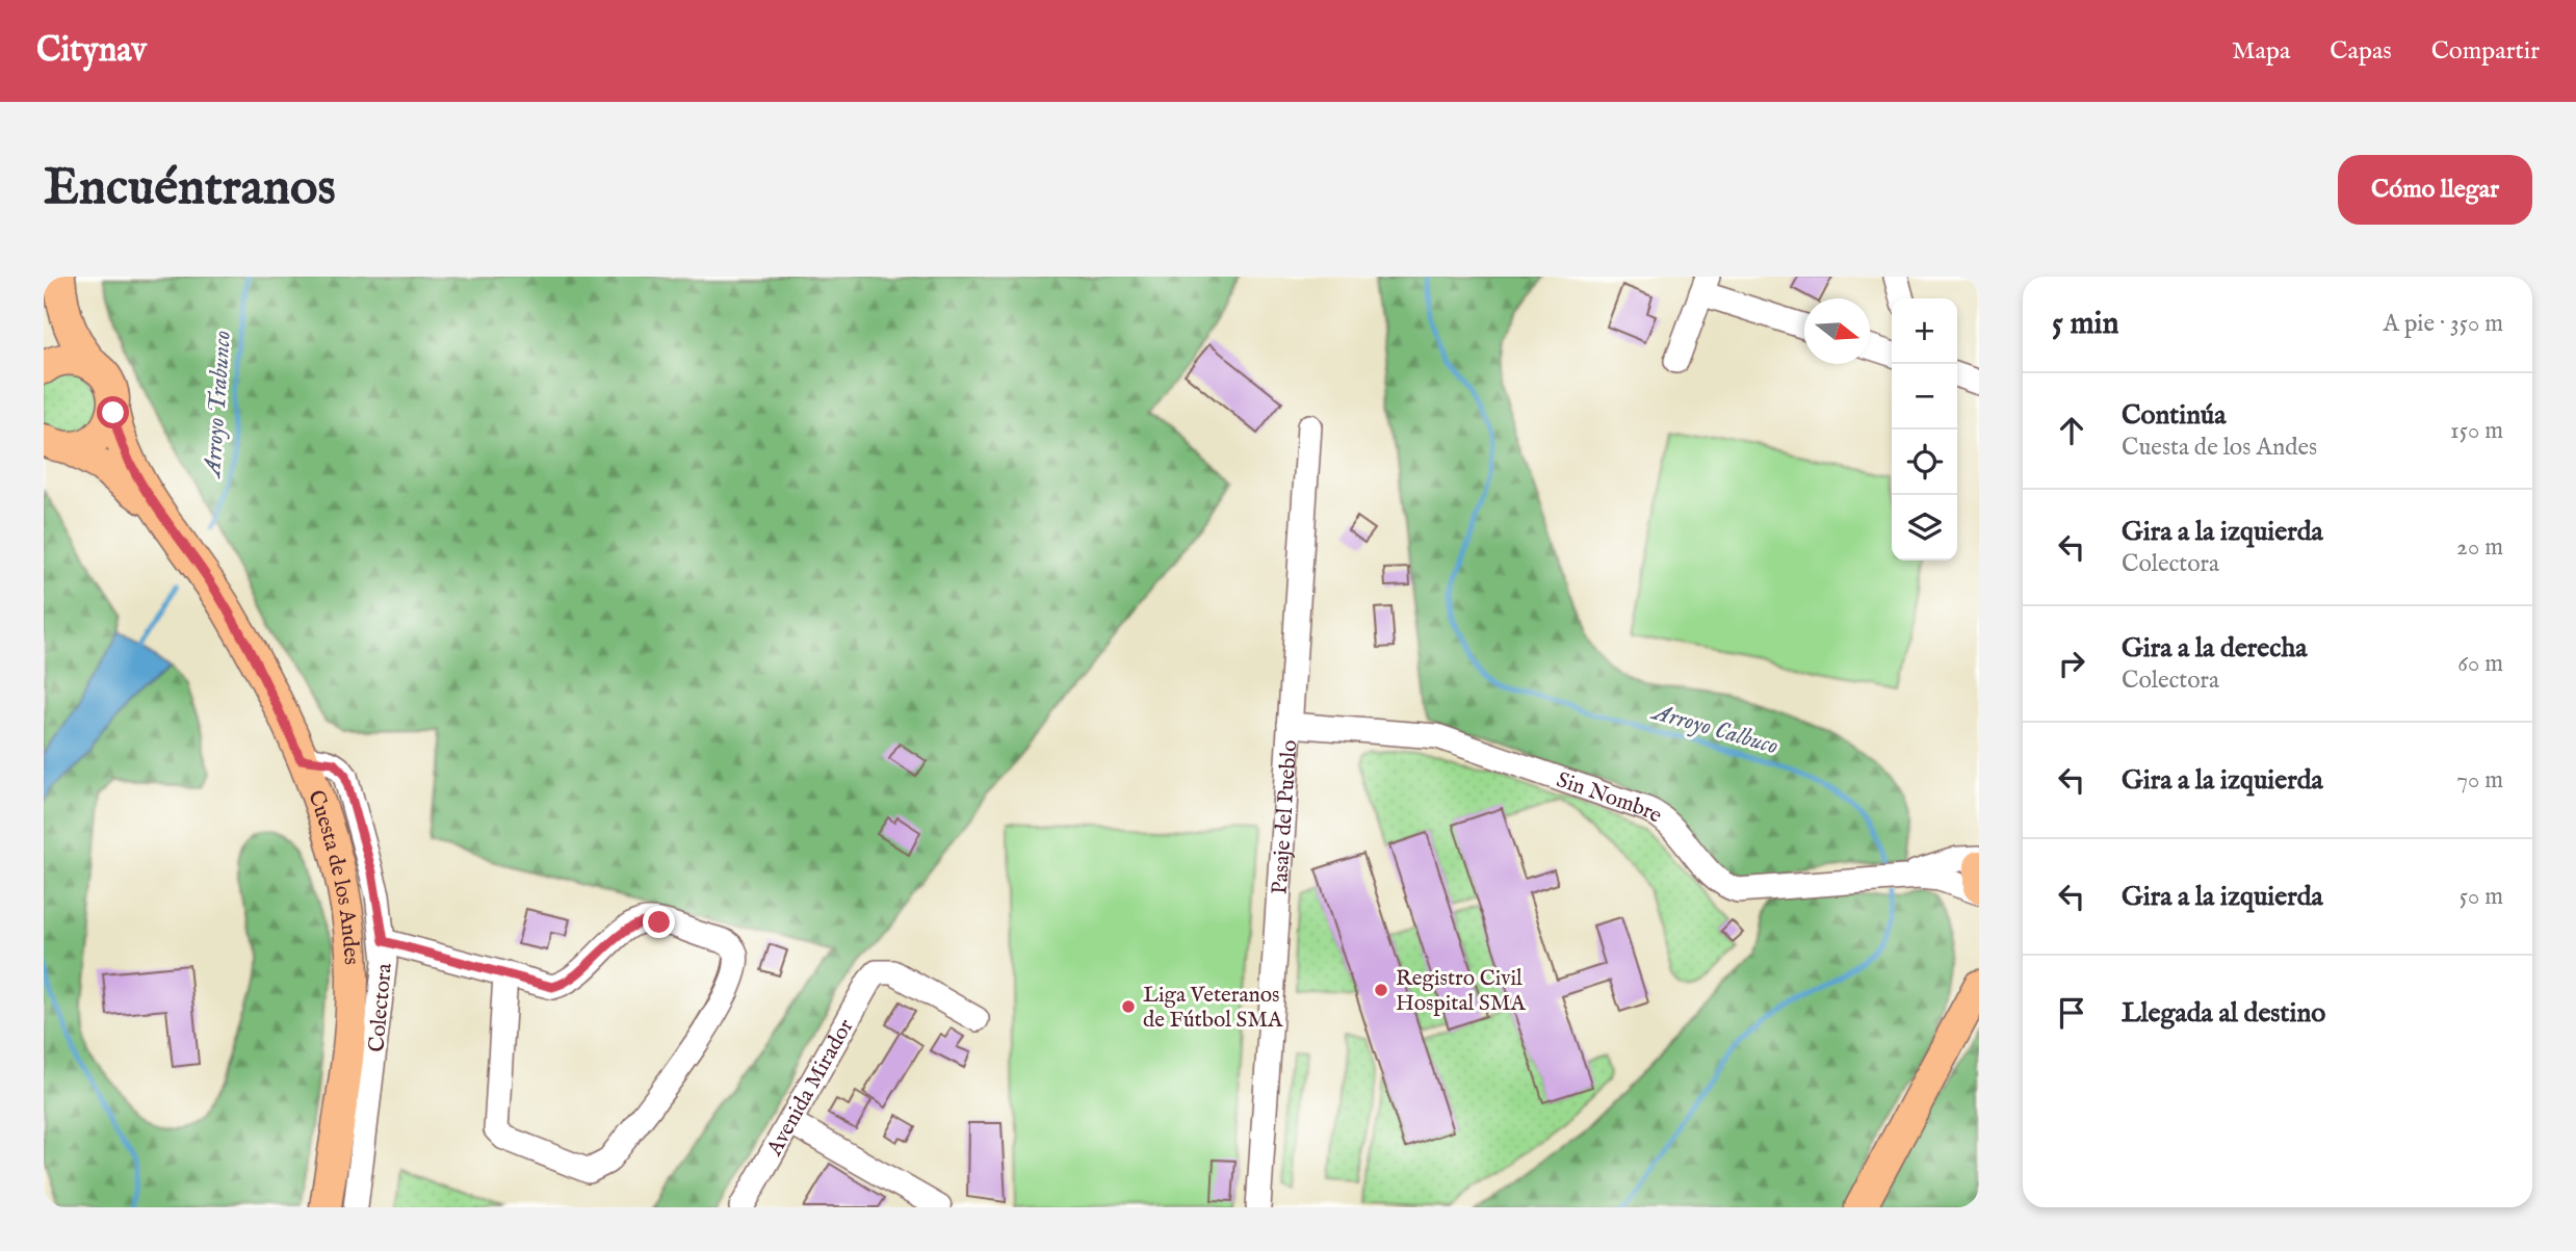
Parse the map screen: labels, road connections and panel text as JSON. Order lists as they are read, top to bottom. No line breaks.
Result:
{"streets":{"main road":["Cuesta de los Andes"],"street":["Sin Nombre","Pasaje del Pueblo","Colectora","Avenida Mirador"]},"crossings":[["Sin Nombre","Pasaje del Pueblo"],["Cuesta de los Andes","Colectora"]],"water":["Arroyo Trabunco","Arroyo Calbuco"],"places":["Registro Civil Hospital SMA","Liga Veteranos de Fútbol SMA"],"north":"right","page":{"header":"Citynav","nav":["Mapa","Capas","Compartir"],"buttons":"Cómo llegar","title":"Encuéntranos","heading":["5 min","A pie · 350 m"],"map_buttons":["+","−"],"list":[["Continúa","Cuesta de los Andes","150 m"],["Gira a la izquierda","Colectora","20 m"],["Gira a la derecha","Colectora","60 m"],["Gira a la izquierda","70 m"],["Gira a la izquierda","50 m"],"Llegada al destino"]}}
